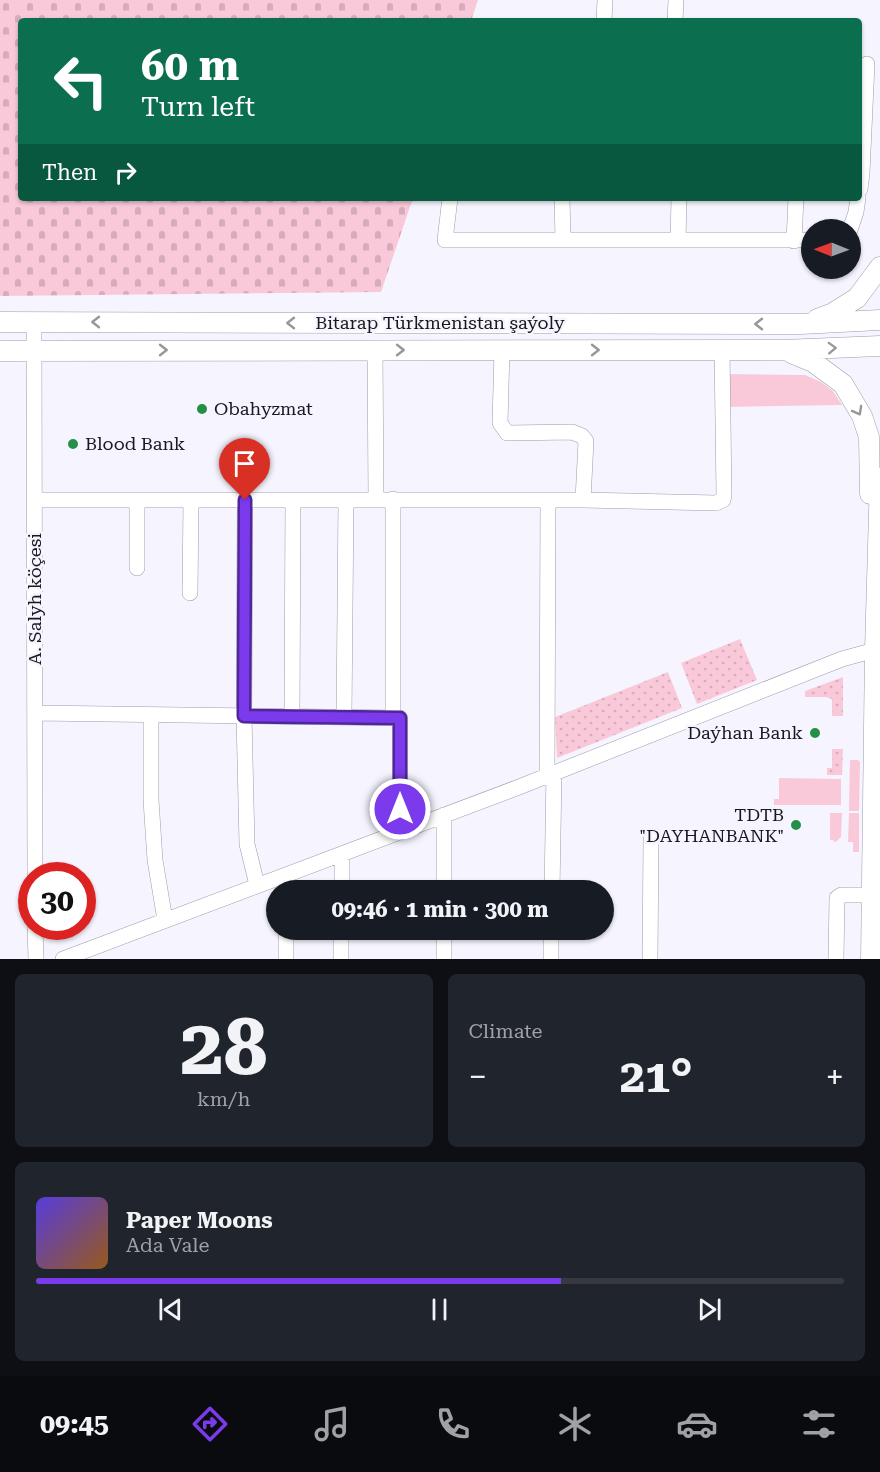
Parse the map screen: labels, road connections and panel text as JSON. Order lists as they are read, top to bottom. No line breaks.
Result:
{"streets":{"main road":["Bitarap Türkmenistan şaýoly"],"street":["A. Salyh köçesi"]},"crossings":[["Bitarap Türkmenistan şaýoly","A. Salyh köçesi"]],"places":["Obahyzmat","Blood Bank","Daýhan Bank","TDTB \"DAYHANBANK\""],"north":"left","page":{"turn":["60 m","Turn left"],"then":"Then","limit":"30","trip":"09:46 · 1 min · 300 m","tile":[["28","km/h"],"Climate"],"heat":["−","21°","+"],"song":["Paper Moons","Ada Vale"],"tabs":"09:45"}}
